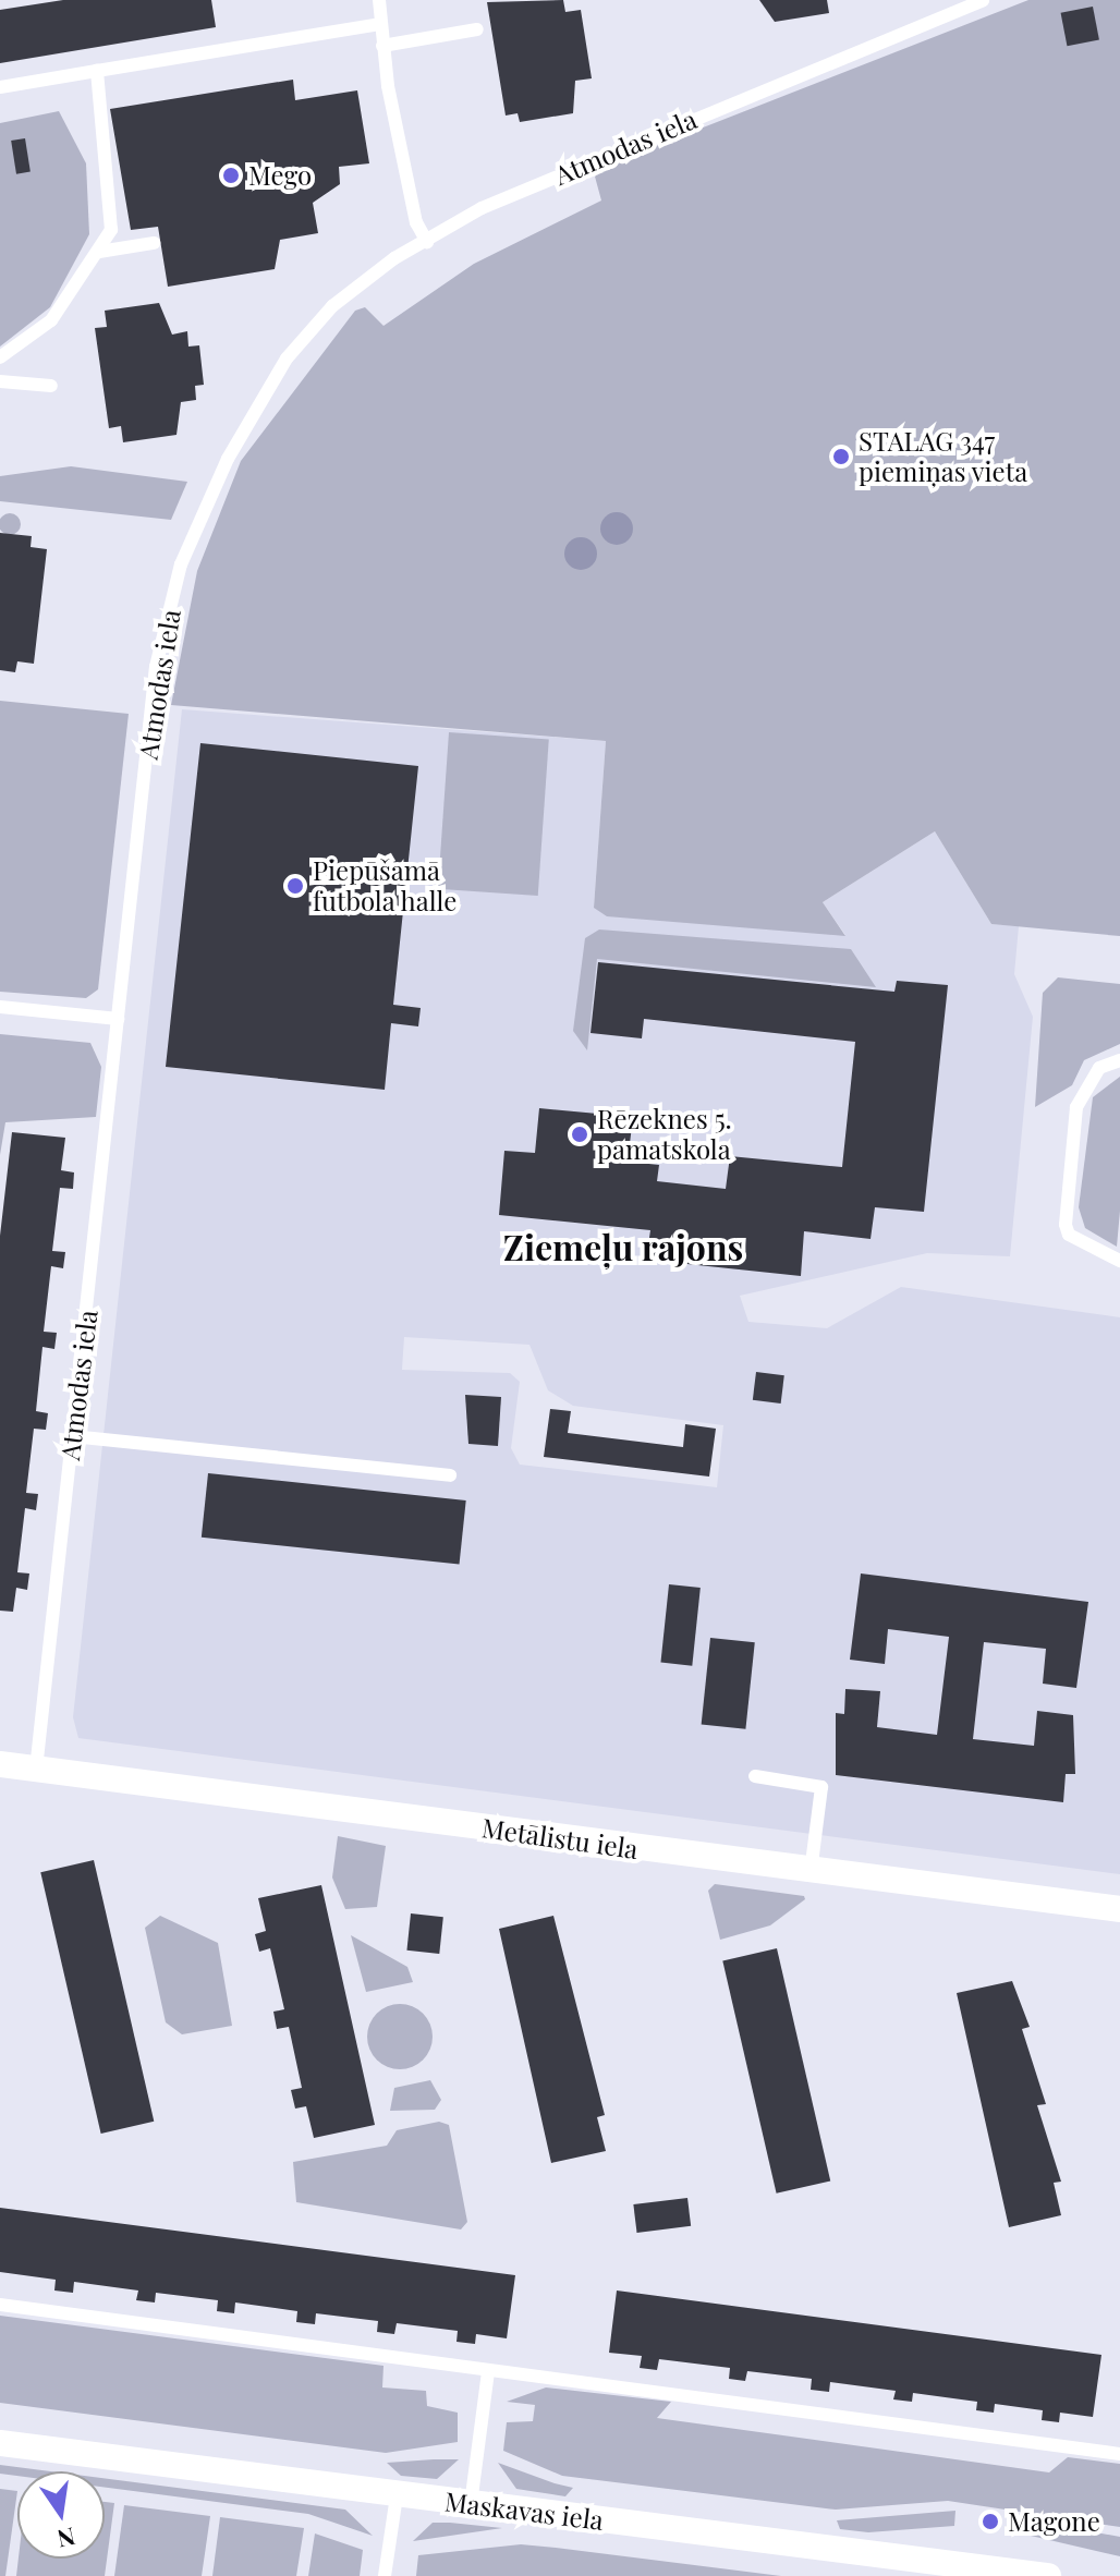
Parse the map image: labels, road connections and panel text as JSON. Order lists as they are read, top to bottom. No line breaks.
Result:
{"streets":{"street":["Metālistu iela","Maskavas iela"],"lane":["Atmodas iela"]},"crossings":[["Atmodas iela","Metālistu iela"]],"districts":["Ziemeļu rajons"],"places":["Mego","STALAG 347 piemiņas vieta","Piepūšamā futbola halle","Rēzeknes 5. pamatskola","Magone"],"north":"bottom"}
